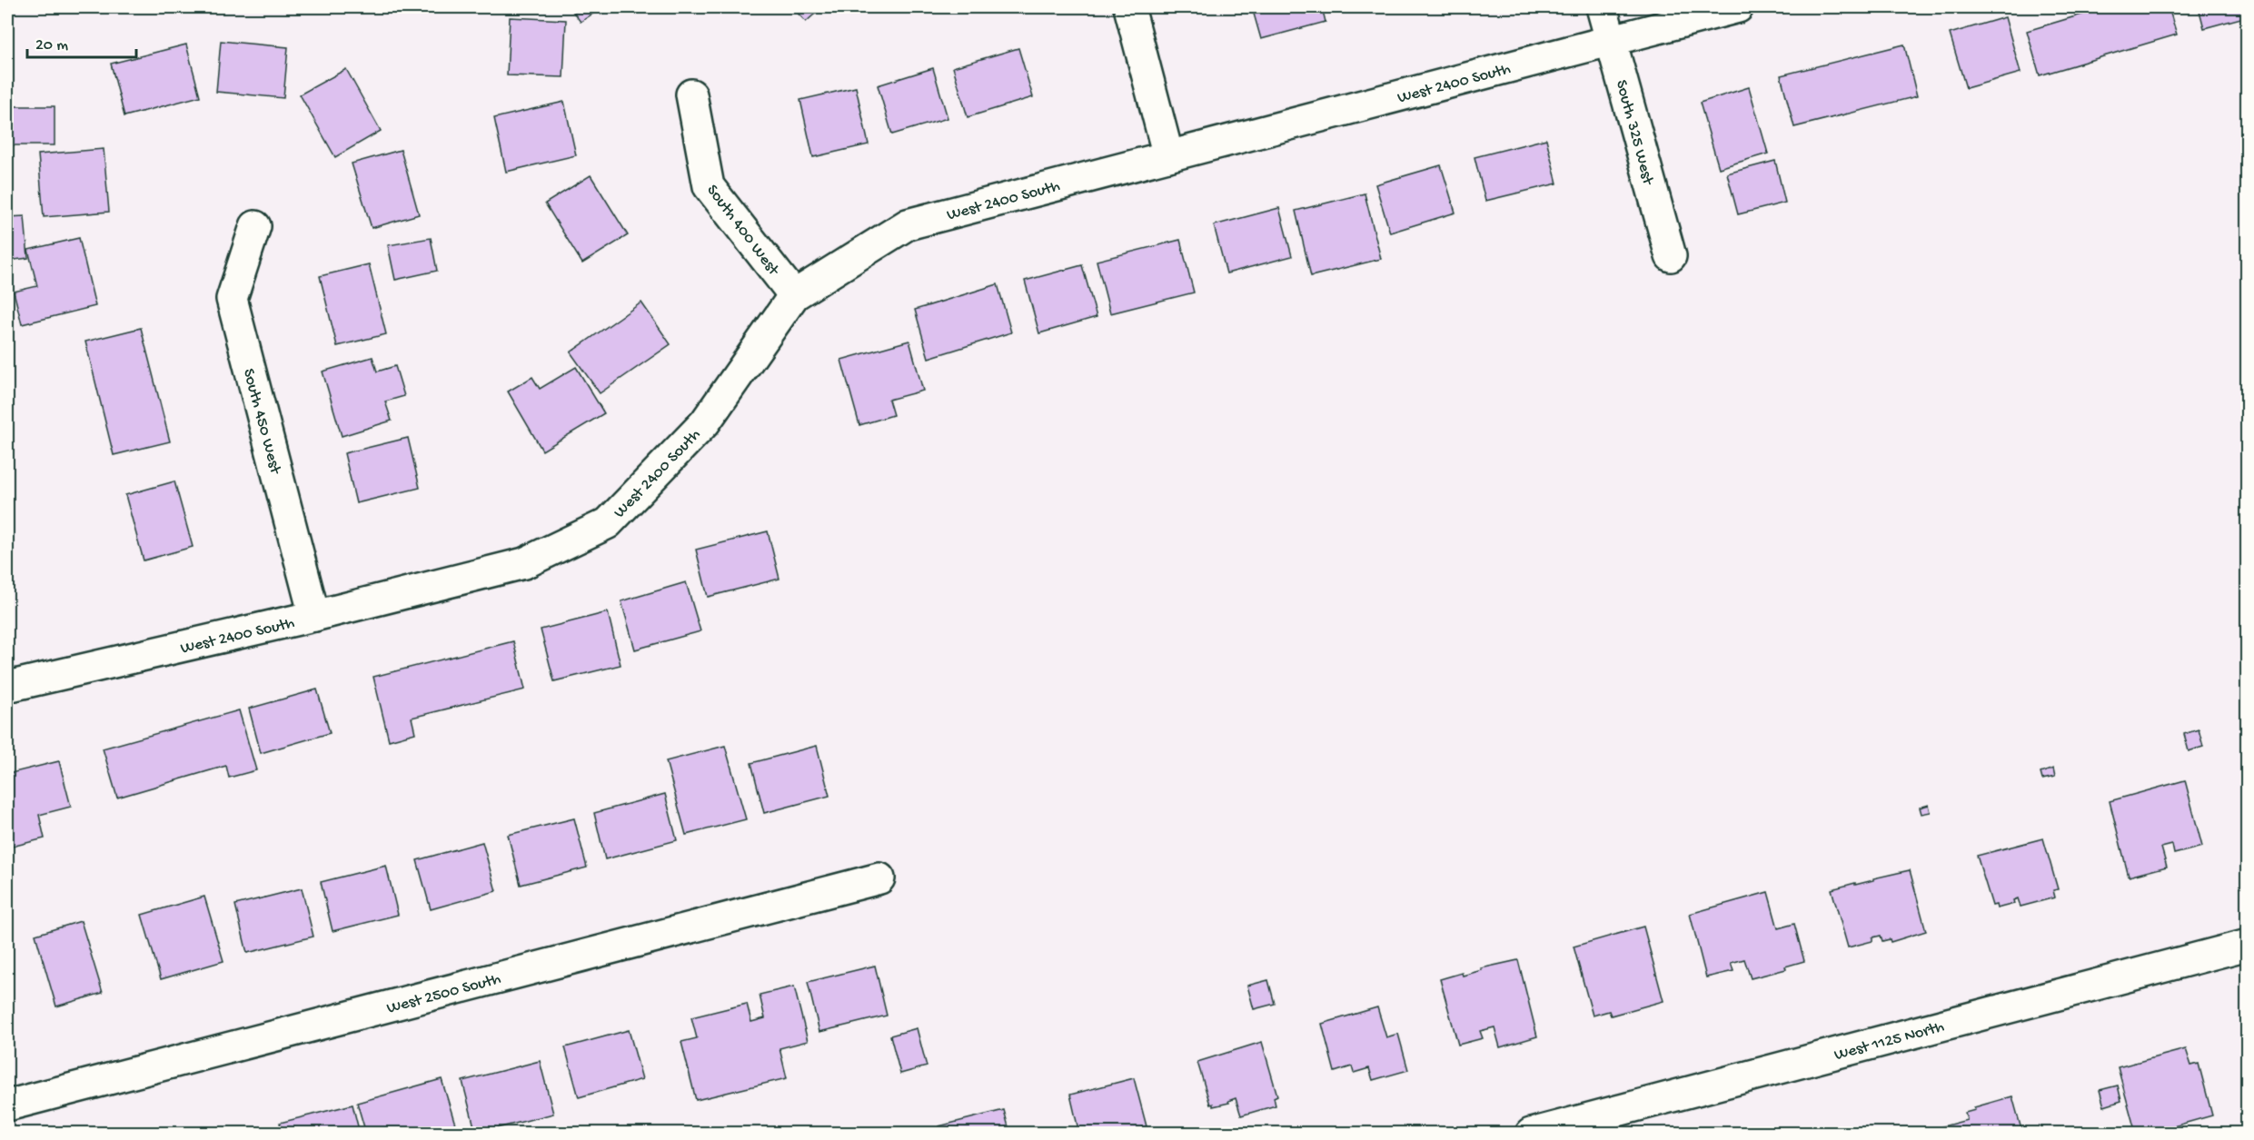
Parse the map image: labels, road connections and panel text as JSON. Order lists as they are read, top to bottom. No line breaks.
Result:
{"streets":{"street":["West 2400 South","South 325 West","South 400 West","South 450 West","West 2500 South","West 1125 North"]},"crossings":[["West 2400 South","South 325 West"],["West 2400 South","South 400 West"],["West 2400 South","South 450 West"]],"scale_bar":"20 m"}
